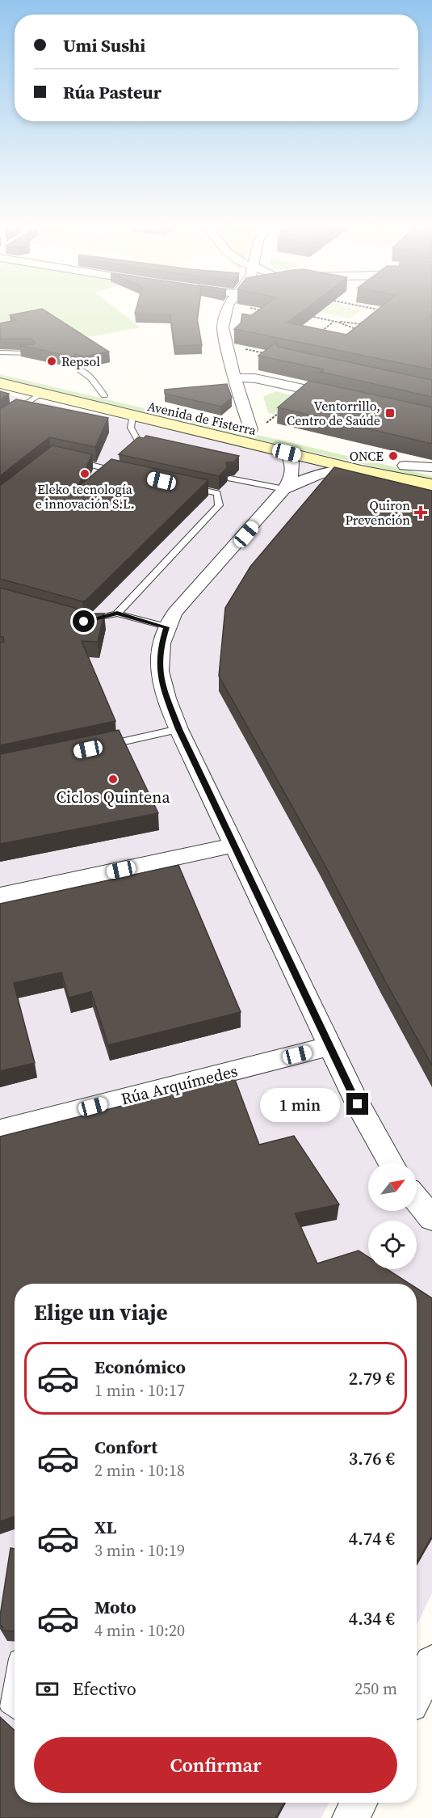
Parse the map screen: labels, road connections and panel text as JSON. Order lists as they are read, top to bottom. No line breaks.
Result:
{"streets":{"main road":["Avenida de Fisterra"],"street":["Rúa Arquímedes"]},"places":{"other":["Repsol","ONCE","Eleko tecnología e innovación S.L.","Ciclos Quintena"],"transit":["Ventorrillo, Centro de Saúde"],"health":["Quiron Prevención"]},"north":"top right","page":{"banner":["Umi Sushi","Rúa Pasteur"],"bubble":"1 min","heading":"Elige un viaje","list":[{"name":"Económico","note":"1 min · 10:17","value":"2.79 €"},{"name":"Confort","note":"2 min · 10:18","value":"3.76 €"},{"name":"XL","note":"3 min · 10:19","value":"4.74 €"},{"name":"Moto","note":"4 min · 10:20","value":"4.34 €"}],"pay":["Efectivo","250 m"],"buttons":"Confirmar"}}
